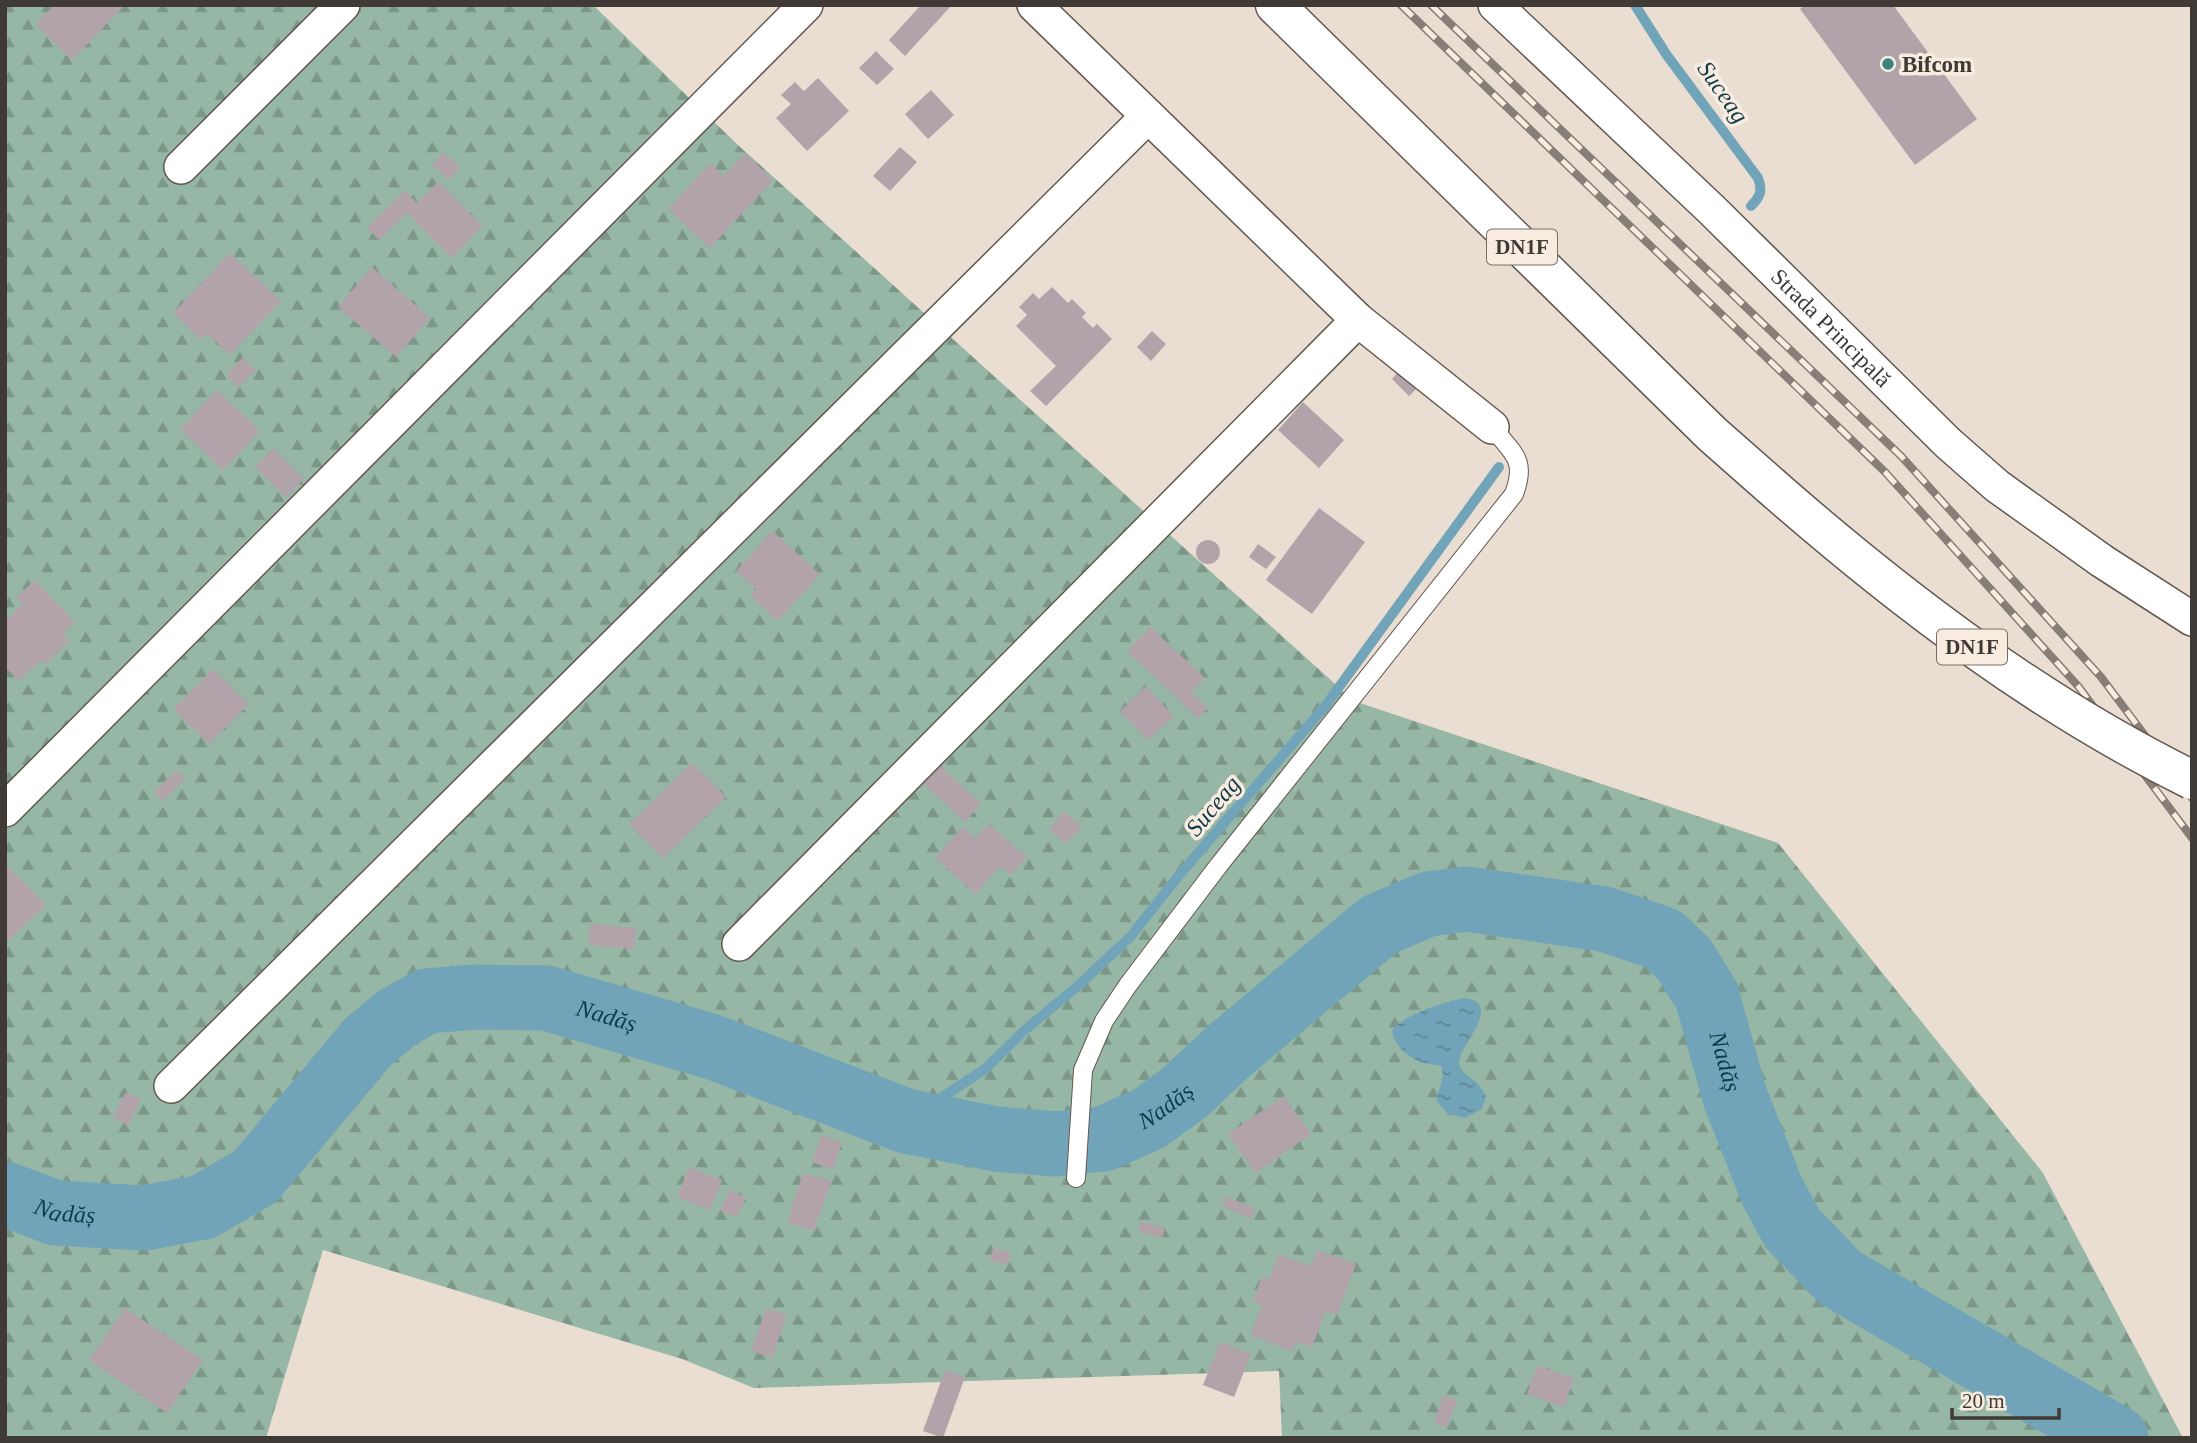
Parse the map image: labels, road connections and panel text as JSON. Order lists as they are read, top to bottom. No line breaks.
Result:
{"streets":{"main road":["DN1F"],"street":["Strada Principală"]},"water":["Suceag","Nadăș"],"places":["Bifcom"],"scale_bar":"20 m"}
